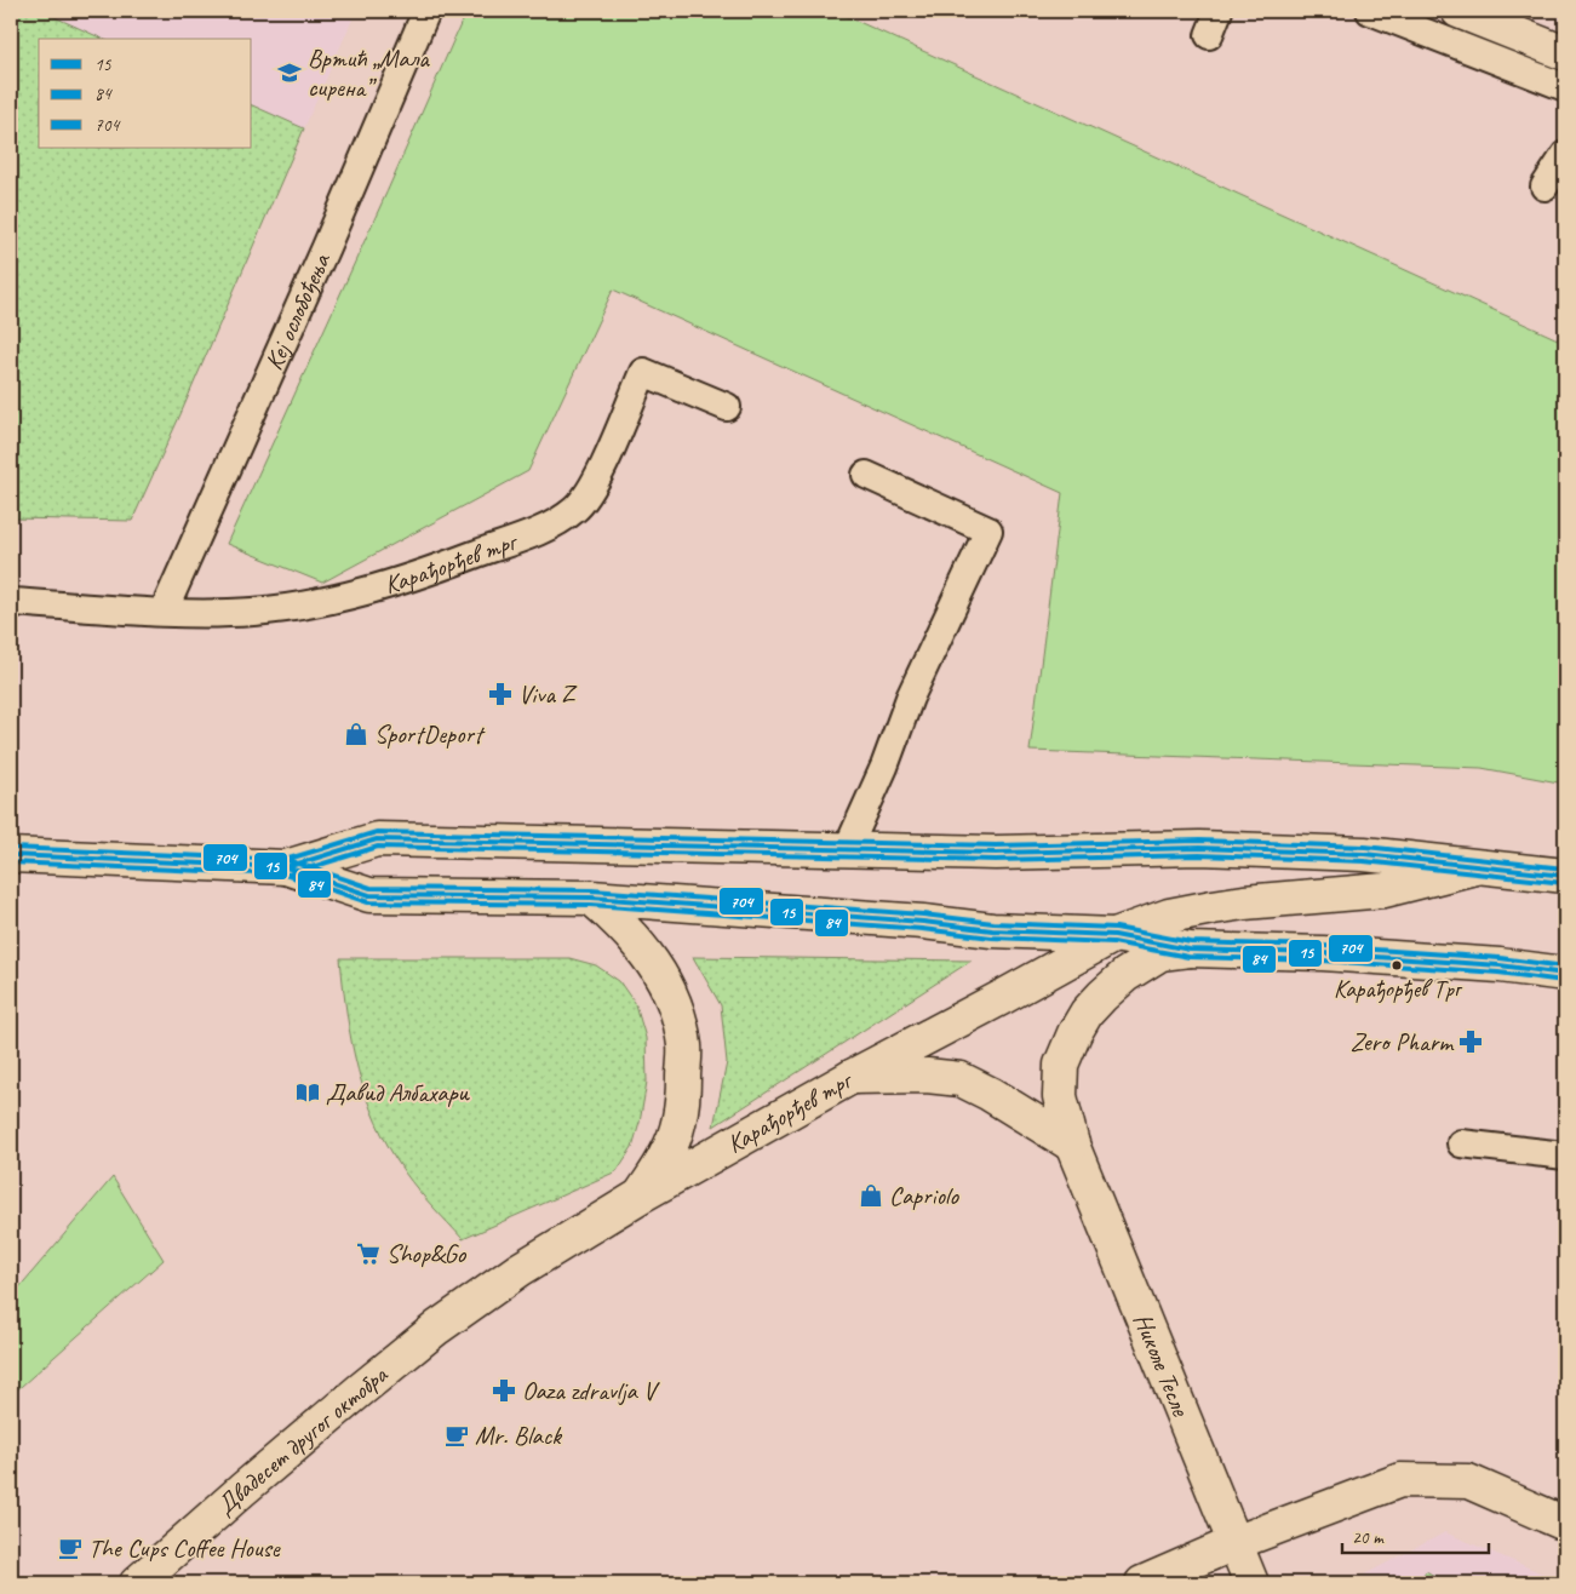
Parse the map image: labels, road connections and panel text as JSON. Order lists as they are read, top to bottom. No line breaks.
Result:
{"streets":{"main road":["Карађорђев трг","Николе Тесле","Двадесет другог октобра"],"lane":["Кеј ослобођења"]},"crossings":[["Кеј ослобођења","Карађорђев трг"],["Карађорђев трг","Двадесет другог октобра"]],"places":{"school or university":["Вртић „Мала сирена”"],"pharmacy":["Viva Z","Zero Pharm","Oaza zdravlja V"],"shop":["SportDeport","Capriolo"],"other":["Карађорђев Трг"],"library":["Давид Албахари"],"supermarket":["Shop&Go"],"cafe":["Mr. Black","The Cups Coffee House"]},"lines":["transit line 704","transit line 15","transit line 84"],"legend":["15","84","704"],"scale_bar":"20 m"}
